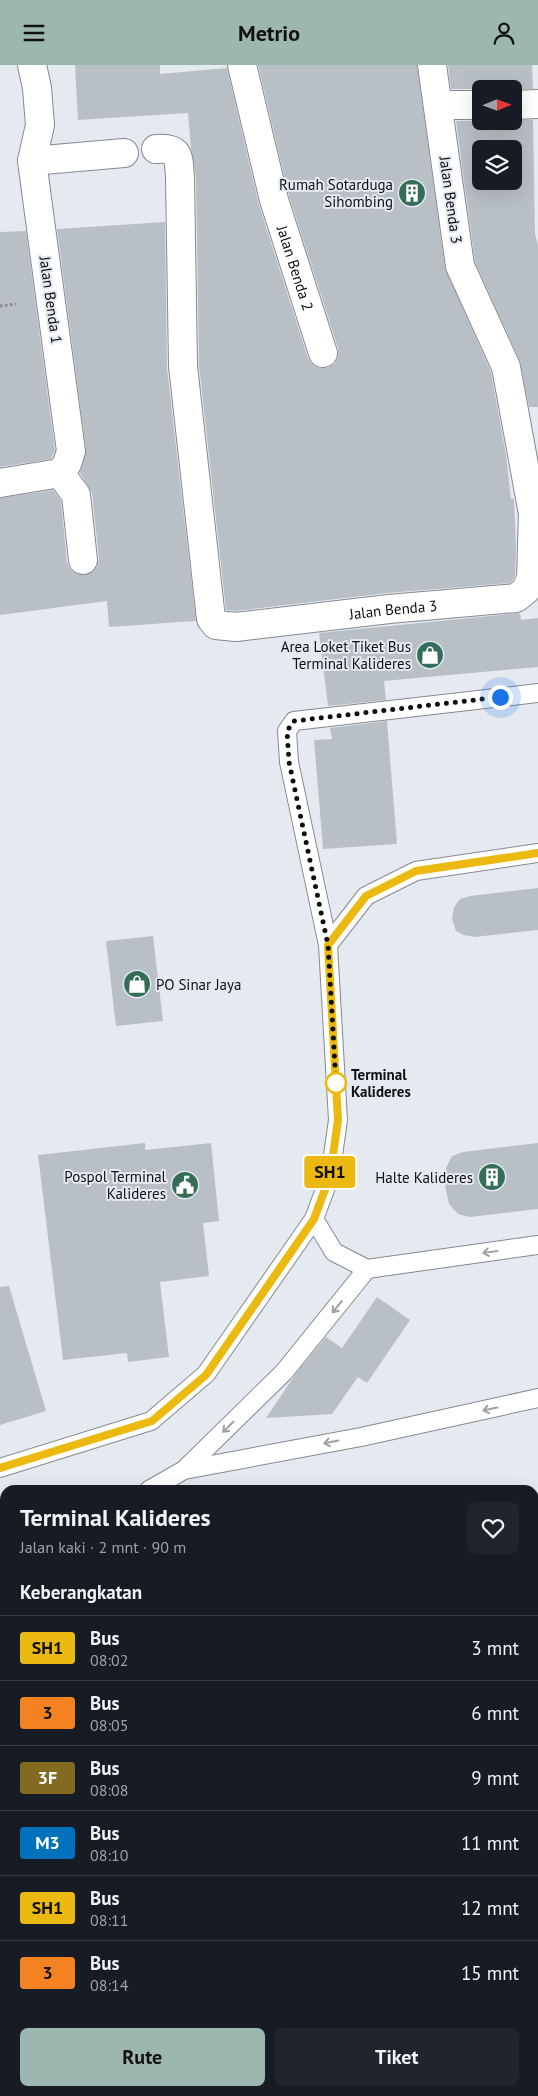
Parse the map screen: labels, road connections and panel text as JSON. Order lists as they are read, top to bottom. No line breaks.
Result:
{"streets":{"street":["Jalan Benda 3","Jalan Benda 2","Jalan Benda 1"]},"places":{"building":["Rumah Sotarduga Sihombing","Halte Kalideres"],"shop":["Area Loket Tiket Bus Terminal Kalideres","PO Sinar Jaya"],"other":["Terminal Kalideres"],"public building":["Pospol Terminal Kalideres"]},"lines":["bus line SH1"],"north":"right","page":{"header":"Metrio","on_map":"SH1","heading":[["Terminal Kalideres","Jalan kaki · 2 mnt · 90 m"],"Keberangkatan"],"list":[{"mark":"SH1","name":"Bus","note":"08:02","value":"3 mnt"},{"mark":"3","name":"Bus","note":"08:05","value":"6 mnt"},{"mark":"3F","name":"Bus","note":"08:08","value":"9 mnt"},{"mark":"M3","name":"Bus","note":"08:10","value":"11 mnt"},{"mark":"SH1","name":"Bus","note":"08:11","value":"12 mnt"},{"mark":"3","name":"Bus","note":"08:14","value":"15 mnt"}],"buttons":["Rute","Tiket"]}}
